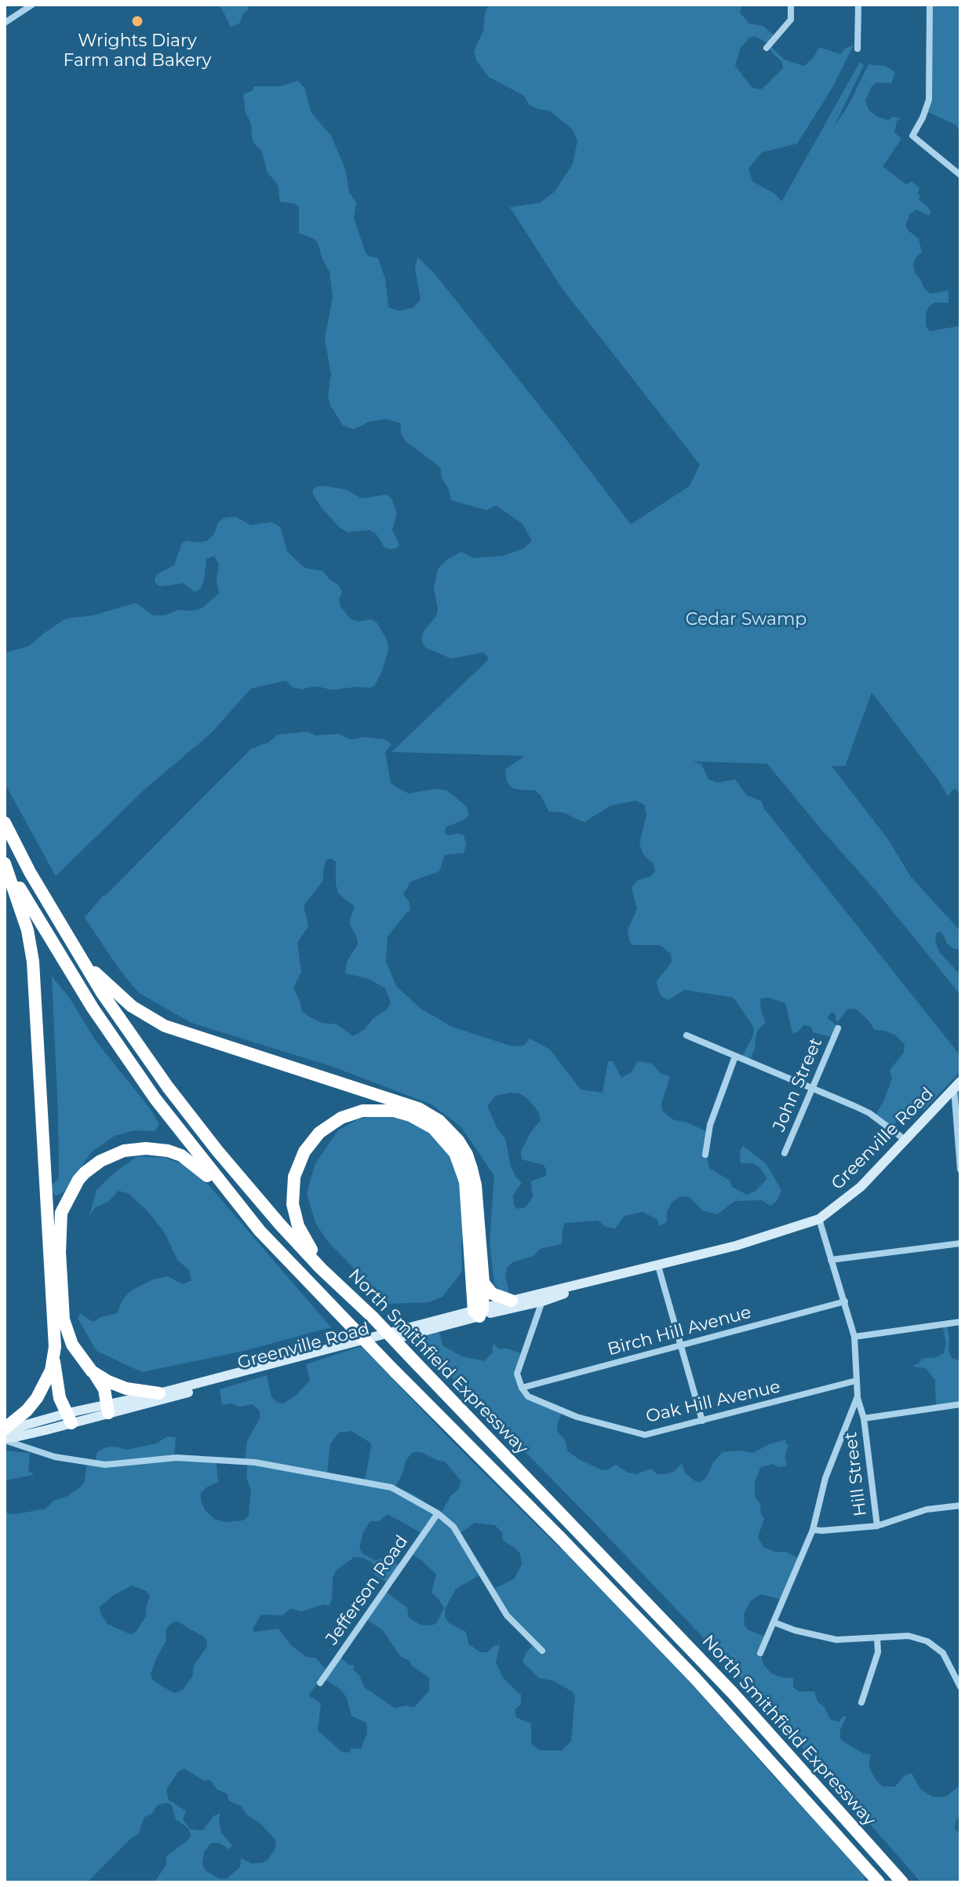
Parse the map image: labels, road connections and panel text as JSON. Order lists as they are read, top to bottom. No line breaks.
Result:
{"streets":{"highway":["North Smithfield Expressway"],"main road":["Greenville Road"],"street":["John Street","Birch Hill Avenue","Oak Hill Avenue","Hill Street","Jefferson Road"]},"crossings":[["Greenville Road","Hill Street"],["Birch Hill Avenue","Oak Hill Avenue"],["Birch Hill Avenue","Hill Street"],["Oak Hill Avenue","Hill Street"]],"parks":["Cedar Swamp"],"places":["Wrights Diary Farm and Bakery"]}
